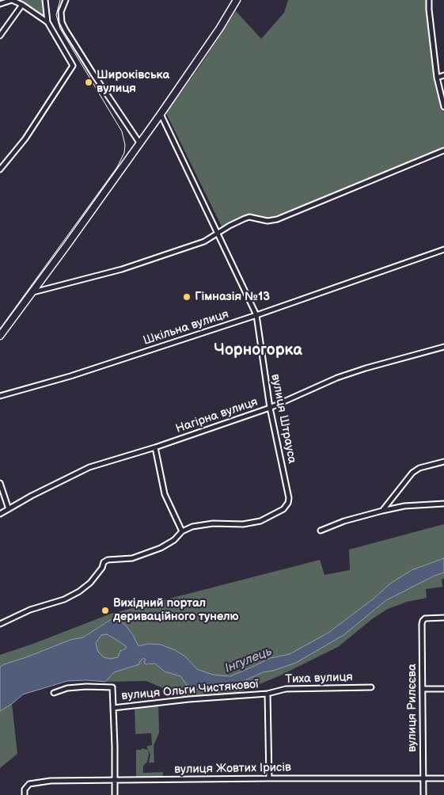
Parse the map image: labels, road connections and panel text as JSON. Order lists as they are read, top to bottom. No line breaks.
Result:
{"streets":{"street":["Шкільна вулиця","Нагірна вулиця","вулиця Штрауса","Тиха вулиця","вулиця Ольги Чистякової","вулиця Рилєєва","вулиця Жовтих Ірисів"]},"crossings":[["Шкільна вулиця","вулиця Штрауса"],["Нагірна вулиця","вулиця Штрауса"],["Тиха вулиця","вулиця Ольги Чистякової"],["вулиця Ольги Чистякової","вулиця Жовтих Ірисів"],["вулиця Рилєєва","вулиця Жовтих Ірисів"]],"districts":["Чорногорка"],"water":["Інгулець"],"places":["Широківська вулиця","Гімназія №13","Вихідний портал дериваційного тунелю"]}
